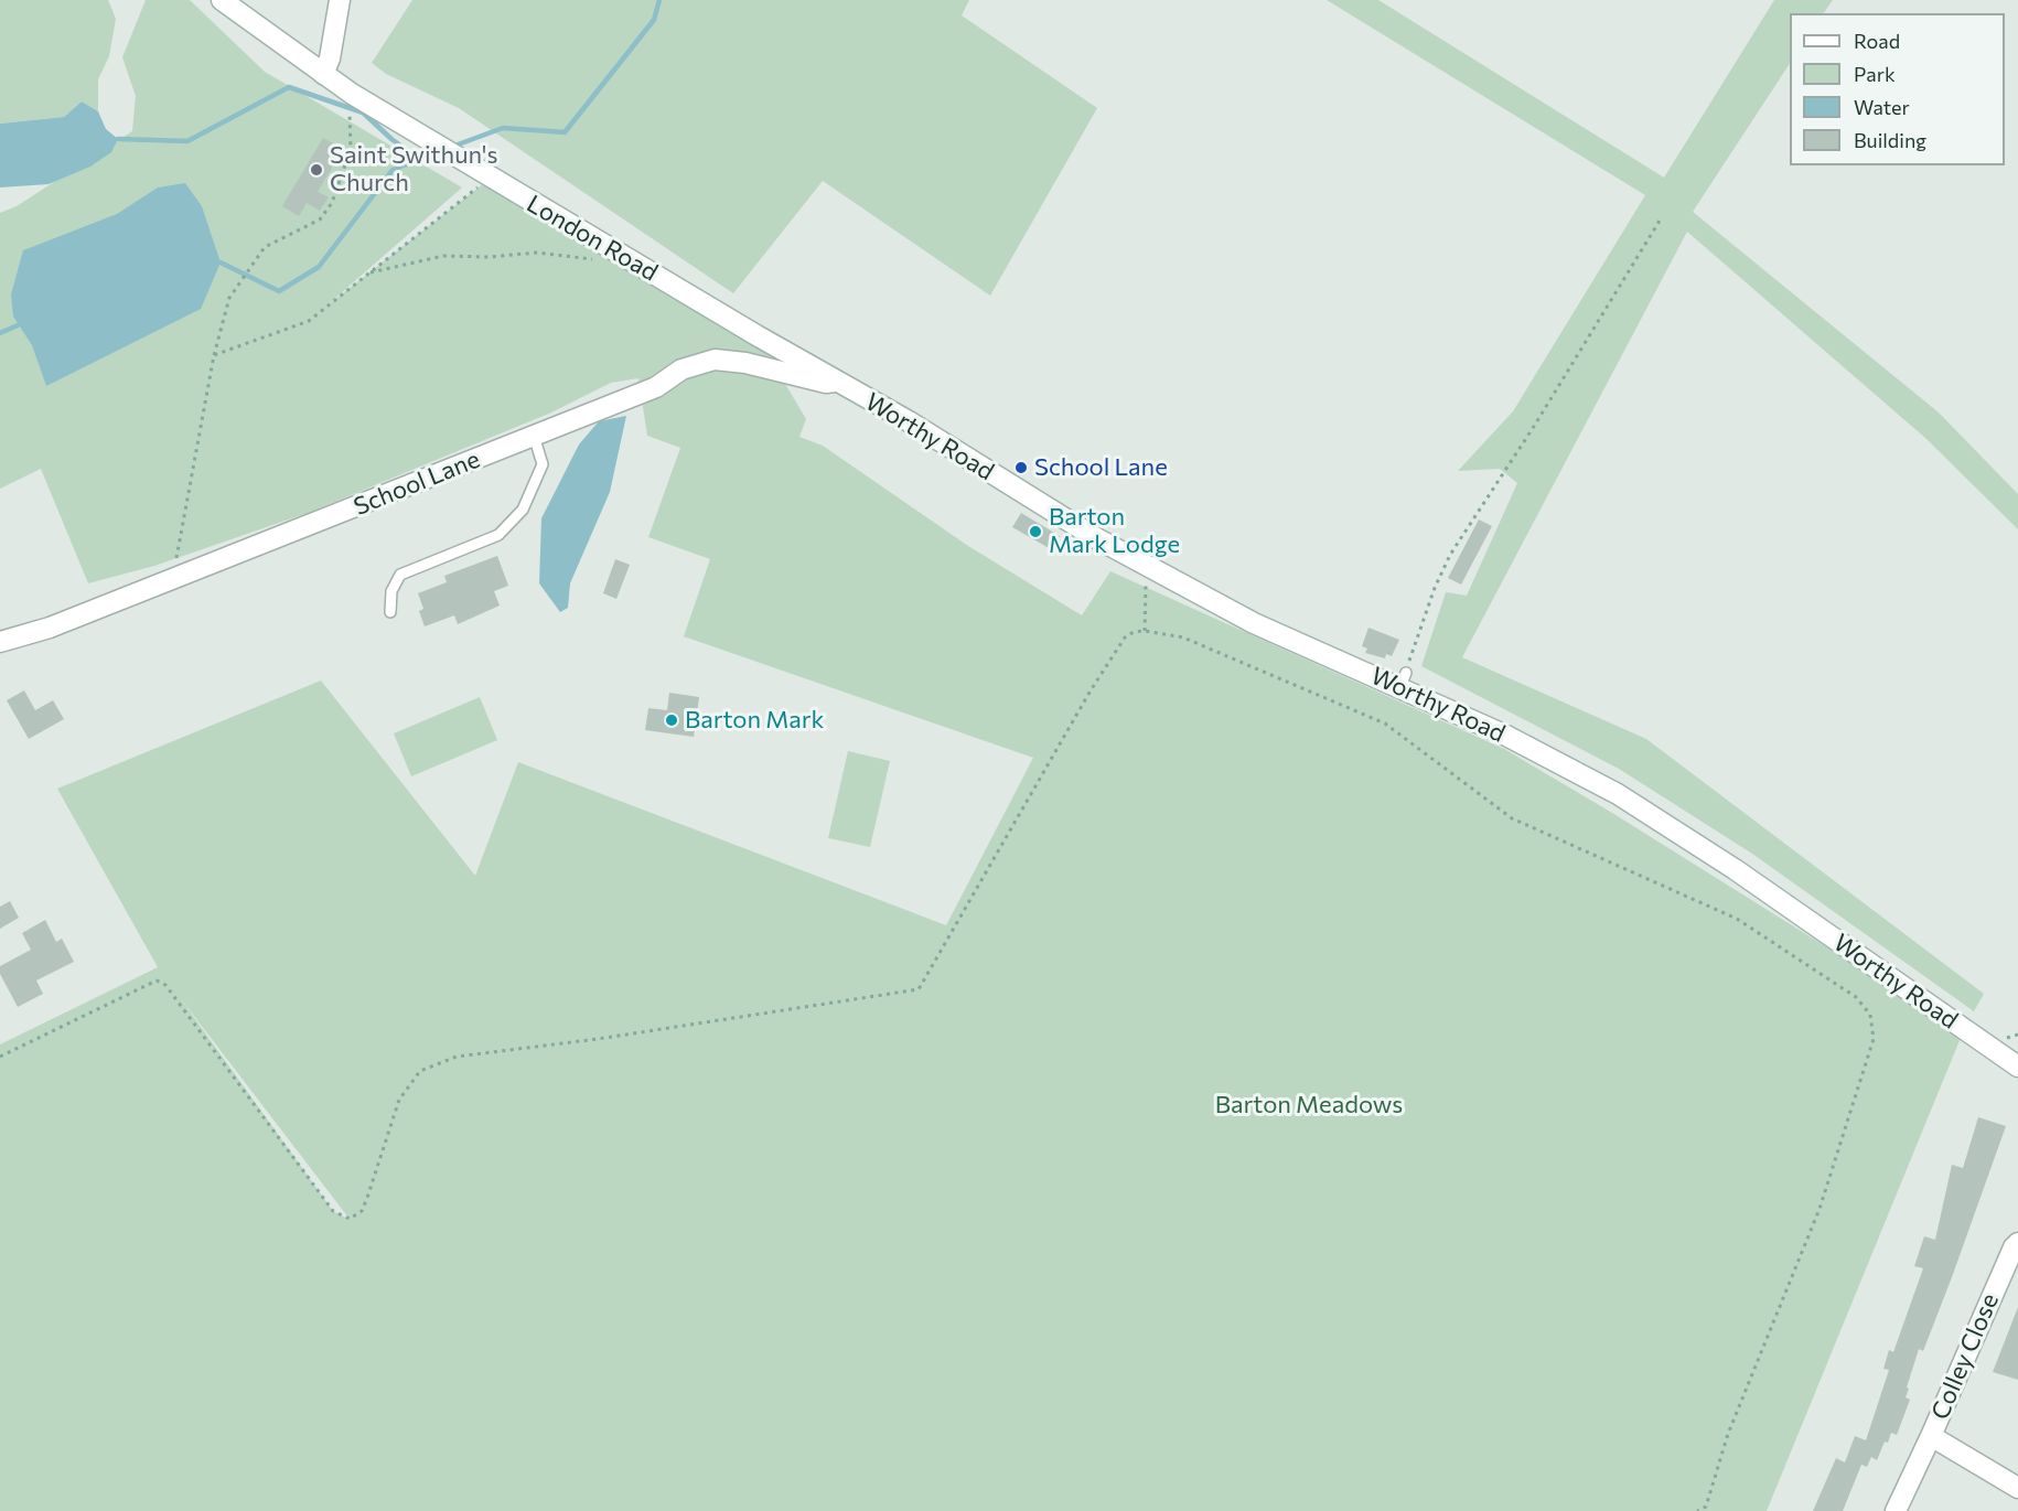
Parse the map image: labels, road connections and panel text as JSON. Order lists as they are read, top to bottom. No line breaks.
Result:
{"streets":{"main road":["London Road","Worthy Road","School Lane","Colley Close"]},"crossings":[["London Road","Worthy Road"],["London Road","School Lane"],["Worthy Road","School Lane"]],"parks":["Barton Meadows"],"places":["Saint Swithun's Church","School Lane","Barton Mark Lodge","Barton Mark"],"legend":["Road","Park","Water","Building"]}
